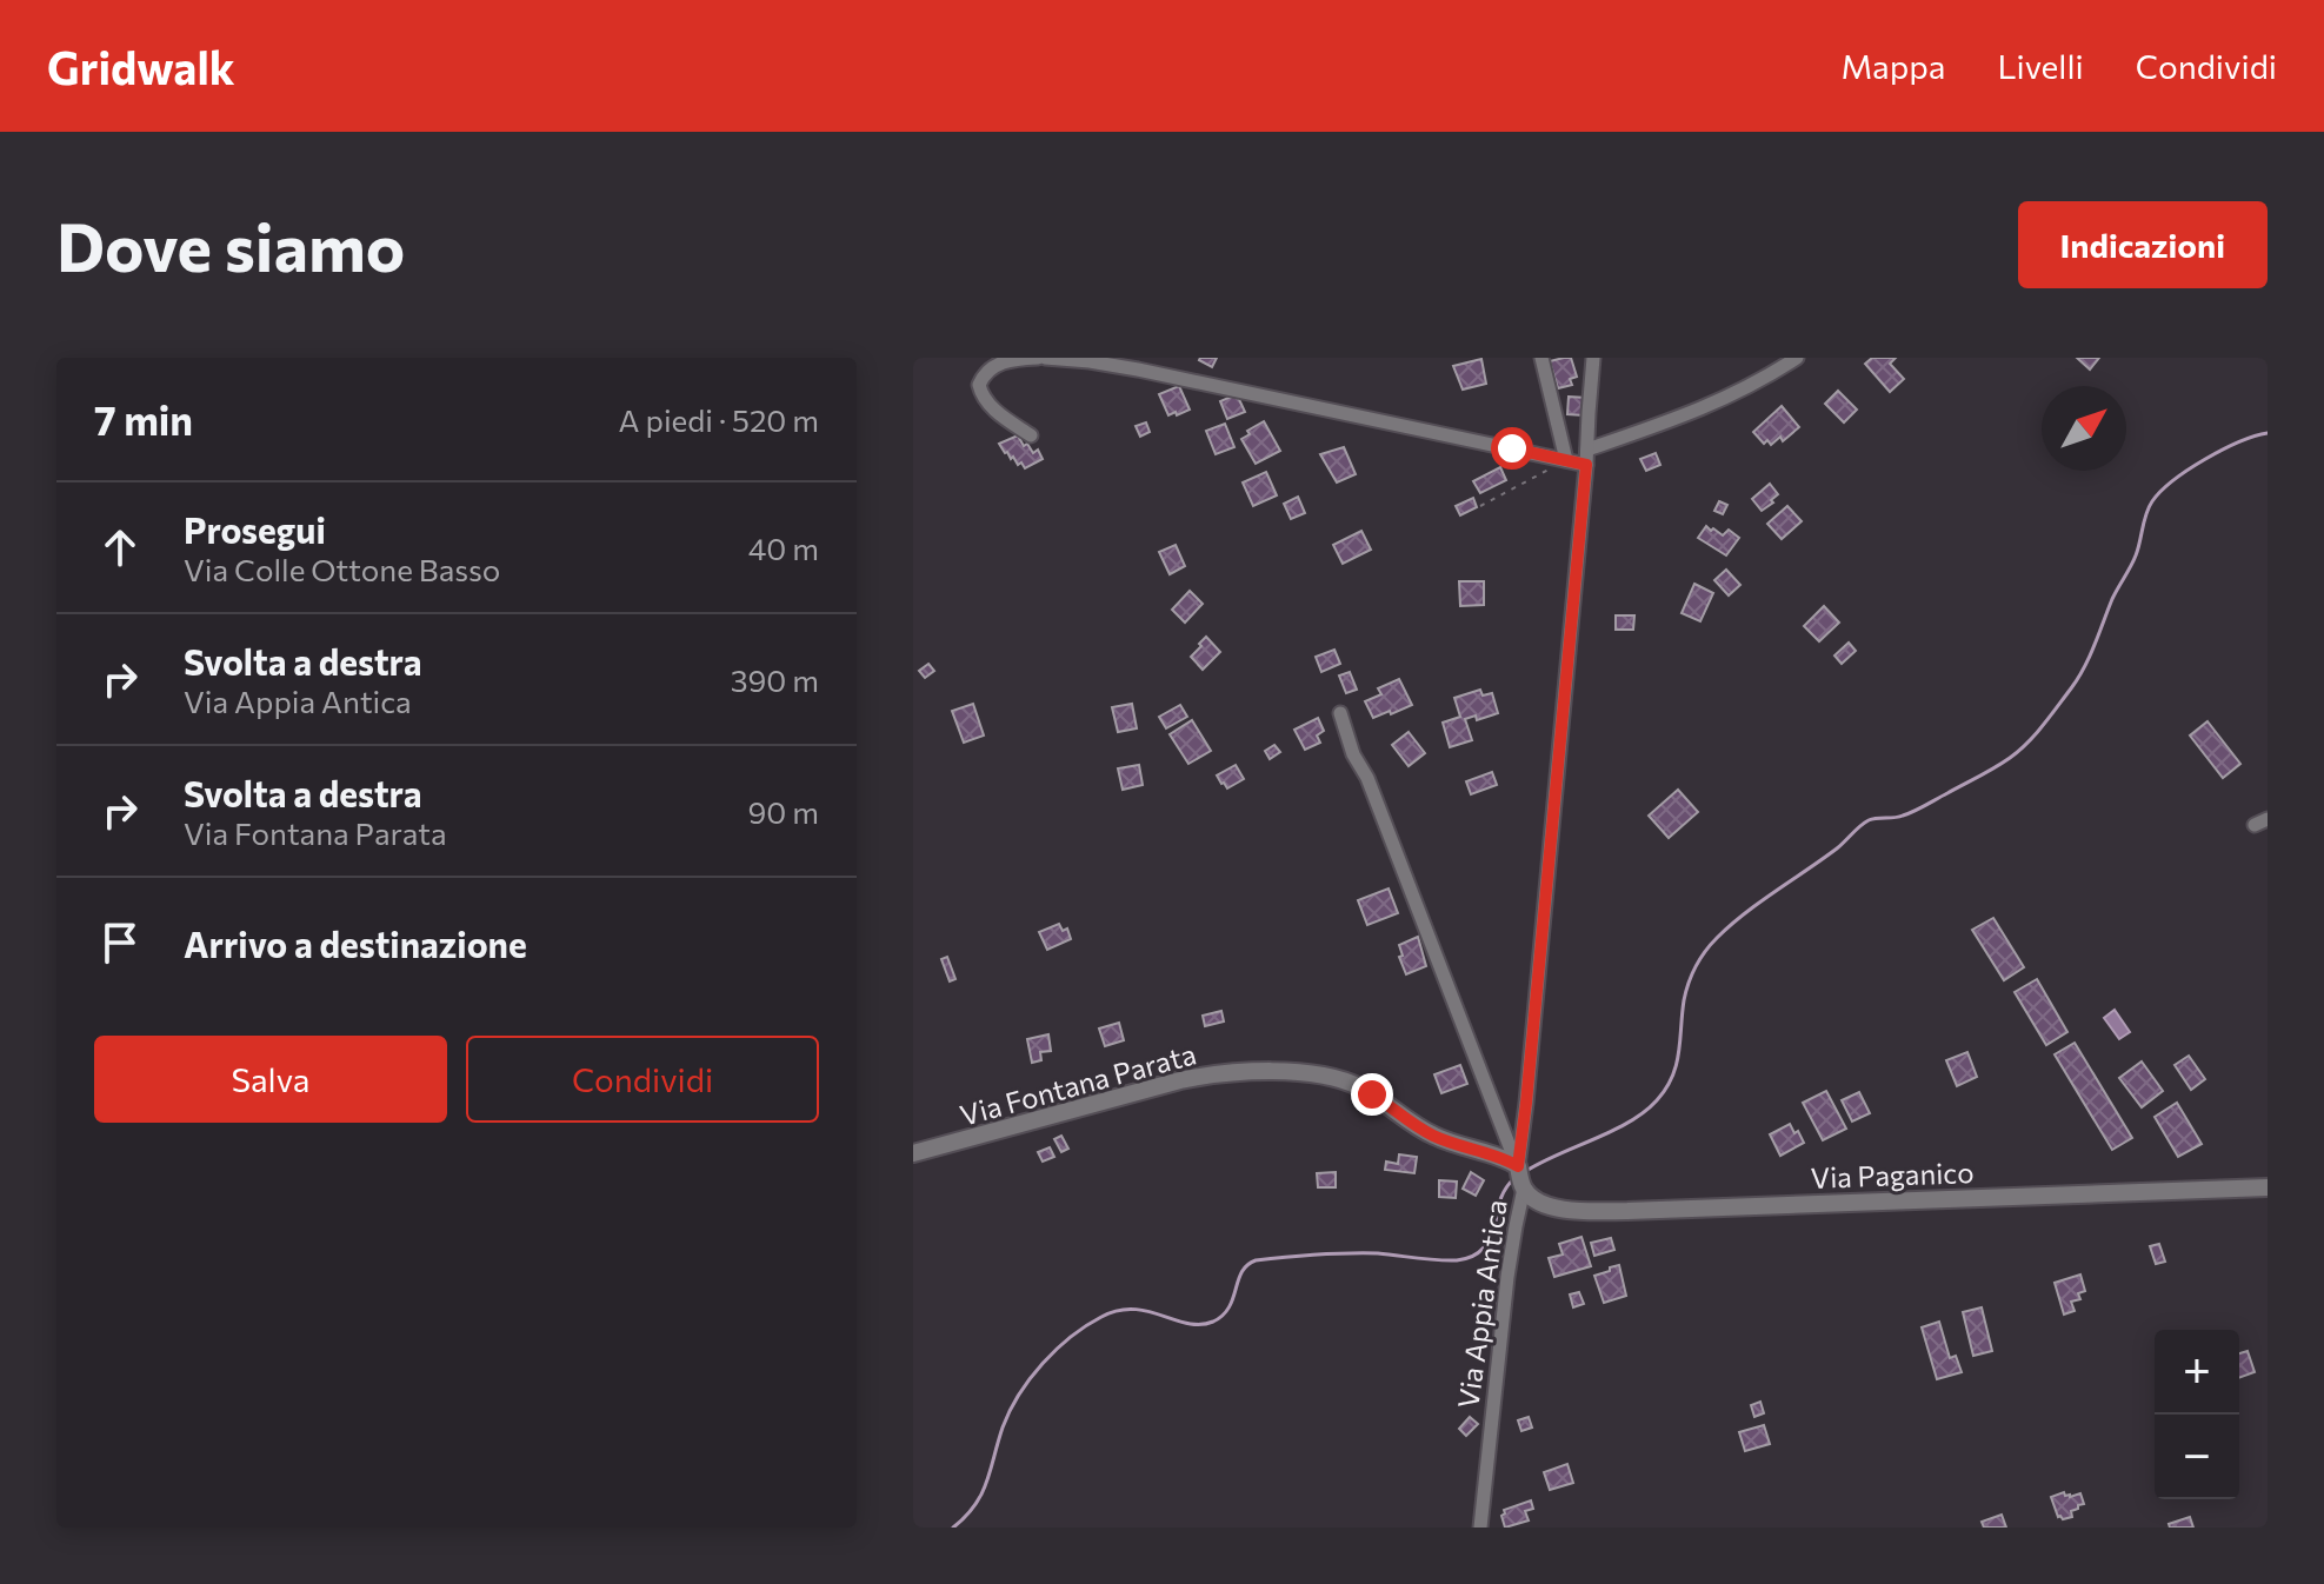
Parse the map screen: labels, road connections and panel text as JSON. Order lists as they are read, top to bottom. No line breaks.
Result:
{"streets":{"street":["Via Fontana Parata","Via Paganico","Via Appia Antica"]},"crossings":[["Via Fontana Parata","Via Appia Antica"],["Via Paganico","Via Appia Antica"]],"north":"top right","page":{"header":"Gridwalk","nav":["Mappa","Livelli","Condividi"],"buttons":["Indicazioni",["Salva","Condividi"]],"title":"Dove siamo","heading":["7 min","A piedi · 520 m"],"list":[["Prosegui","Via Colle Ottone Basso","40 m"],["Svolta a destra","Via Appia Antica","390 m"],["Svolta a destra","Via Fontana Parata","90 m"],"Arrivo a destinazione"],"map_buttons":["+","−"]}}
